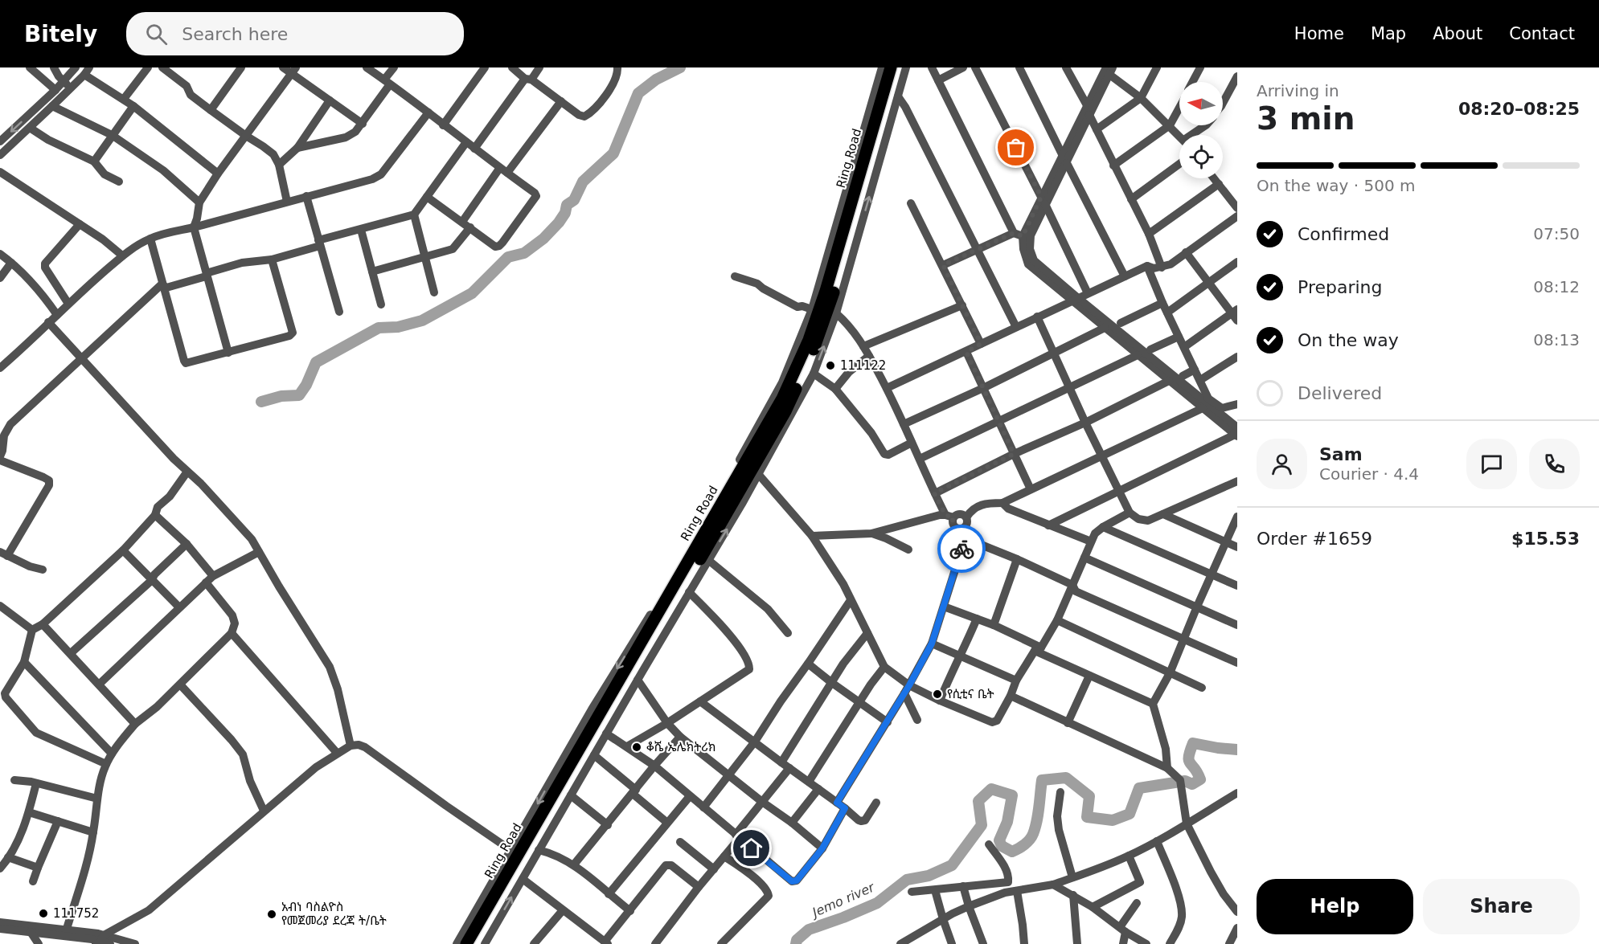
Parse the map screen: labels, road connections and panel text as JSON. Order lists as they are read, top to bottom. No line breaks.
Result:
{"streets":{"highway":["Ring Road"]},"water":["Jemo river"],"places":["111122","የሲቲና ቤት","ቆሼ ኤሌክትሪክ","111752","አብነ ባስልዮስ የመጀመሪያ ደረጃ ት/ቤት"],"north":"left","page":{"header":"Bitely","search":"Search here","nav":["Home","Map","About","Contact"],"heading":["3 min","Arriving in","08:20–08:25"],"panel":["Sam","Courier · 4.4","Order #1659","$15.53"],"bar":"On the way · 500 m","list":[["Confirmed","07:50"],["Preparing","08:12"],["On the way","08:13"],"Delivered"],"buttons":["Help","Share"]}}
